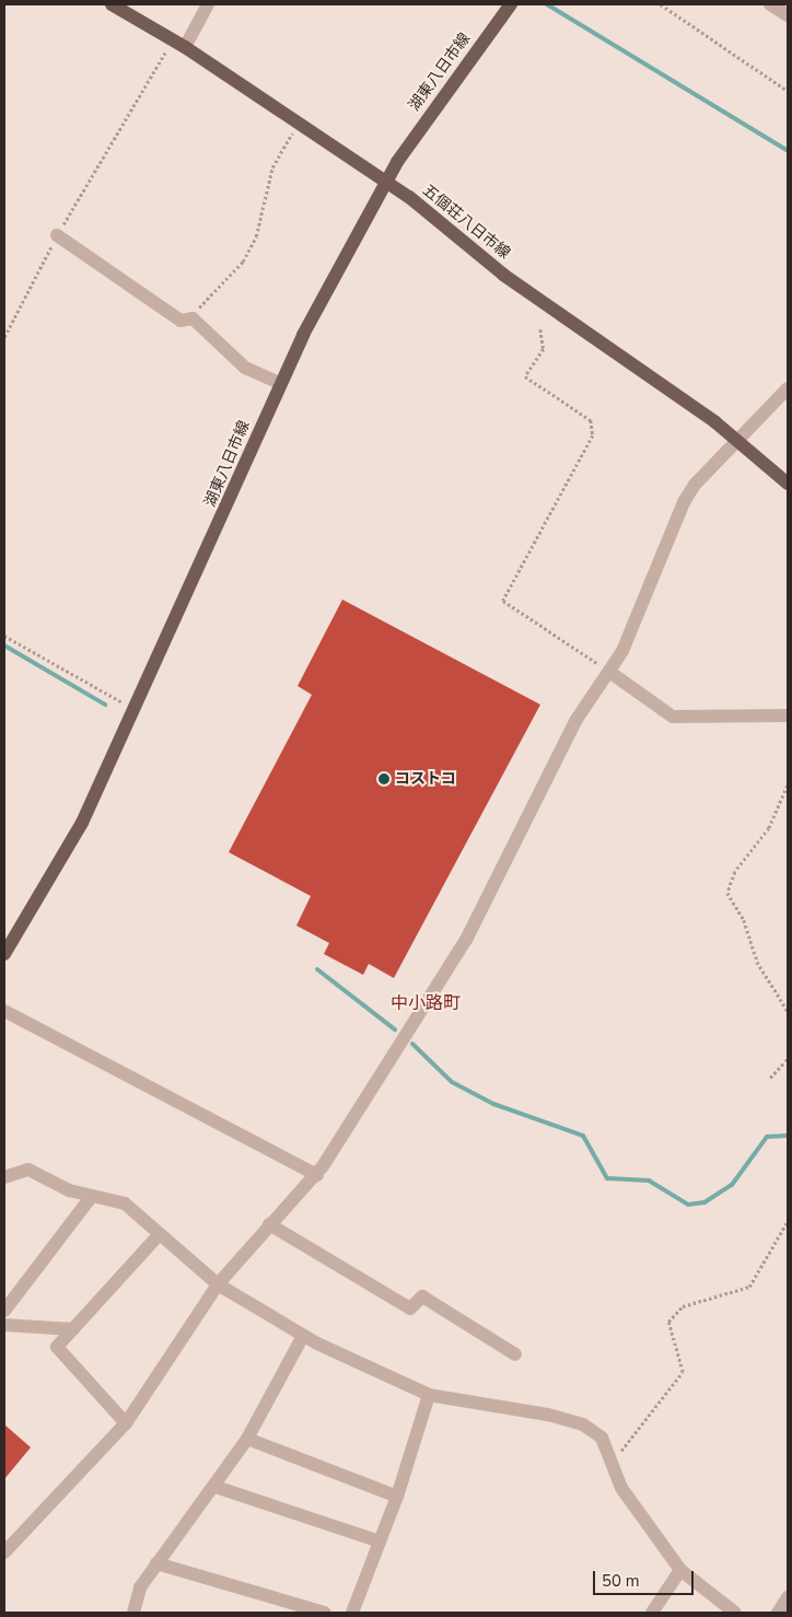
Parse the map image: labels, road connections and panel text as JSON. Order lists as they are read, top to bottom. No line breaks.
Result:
{"streets":{"main road":["湖東八日市線","五個荘八日市線"]},"crossings":[["湖東八日市線","五個荘八日市線"]],"districts":["中小路町"],"places":["コストコ"],"scale_bar":"50 m"}
